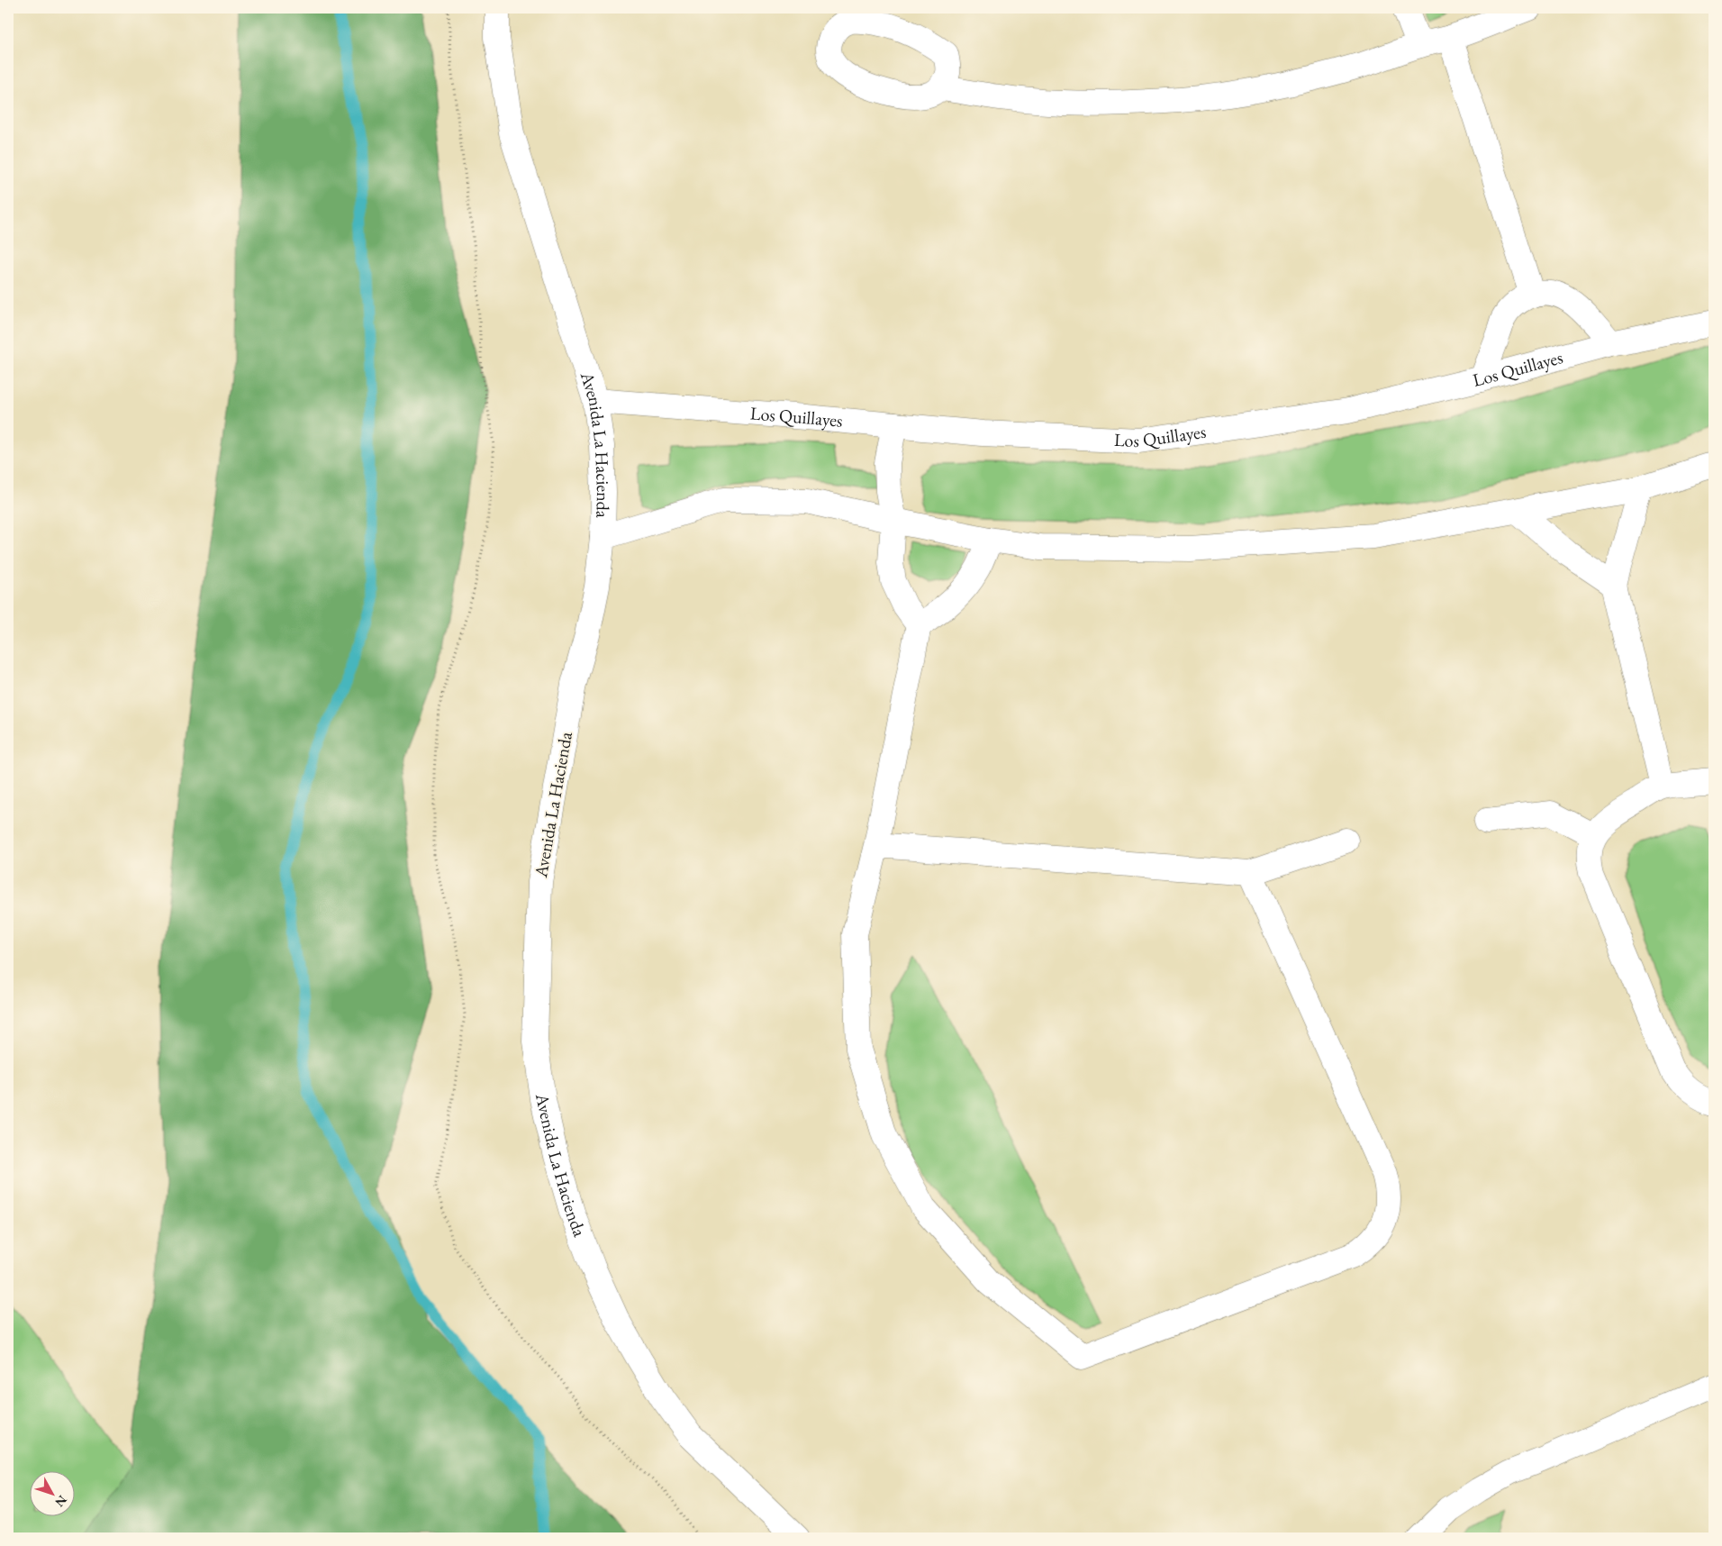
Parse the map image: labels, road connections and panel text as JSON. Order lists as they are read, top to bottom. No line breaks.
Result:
{"streets":{"street":["Los Quillayes","Avenida La Hacienda"]},"crossings":[["Los Quillayes","Avenida La Hacienda"]],"north":"bottom right"}
